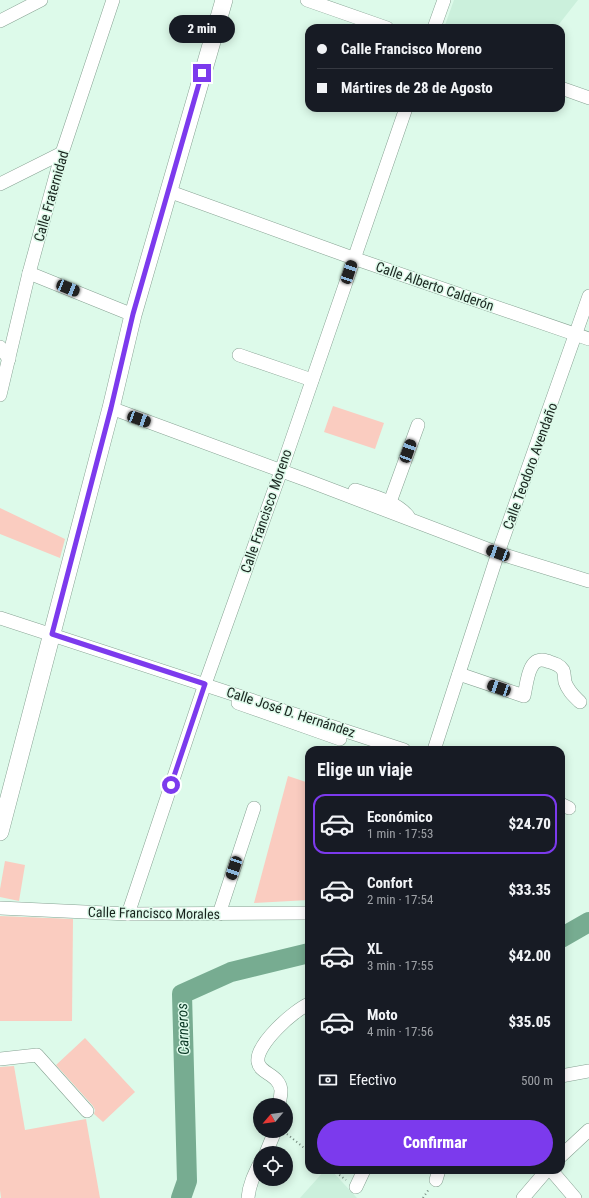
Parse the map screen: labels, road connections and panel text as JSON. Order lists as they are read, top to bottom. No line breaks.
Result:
{"streets":{"street":["Calle Fraternidad","Calle Alberto Calderón","Calle Teodoro Avendaño","Calle Francisco Moreno","Calle José D. Hernández","Calle Francisco Morales"]},"crossings":[["Calle Alberto Calderón","Calle Teodoro Avendaño"],["Calle Alberto Calderón","Calle Francisco Moreno"],["Calle Francisco Moreno","Calle José D. Hernández"],["Calle Francisco Moreno","Calle Francisco Morales"]],"water":["Carneros"],"north":"bottom left","page":{"bubble":"2 min","banner":["Calle Francisco Moreno","Mártires de 28 de Agosto"],"heading":"Elige un viaje","list":[{"name":"Económico","note":"1 min · 17:53","value":"$24.70"},{"name":"Confort","note":"2 min · 17:54","value":"$33.35"},{"name":"XL","note":"3 min · 17:55","value":"$42.00"},{"name":"Moto","note":"4 min · 17:56","value":"$35.05"}],"pay":["Efectivo","500 m"],"buttons":"Confirmar"}}
